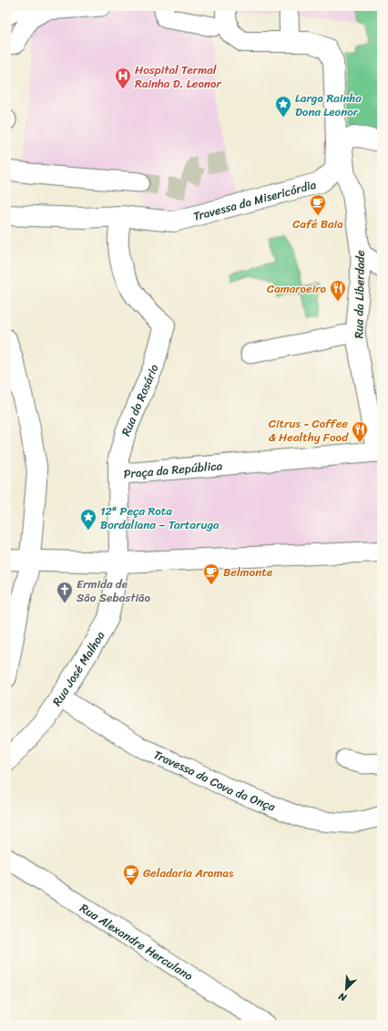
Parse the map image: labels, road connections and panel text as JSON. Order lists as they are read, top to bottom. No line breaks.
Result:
{"streets":{"street":["Travessa da Misericórdia","Rua da Liberdade","Rua do Rosário","Praça da República","Rua José Malhoa","Travessa da Cova da Onça","Rua Alexandre Herculano"]},"crossings":[["Travessa da Misericórdia","Rua da Liberdade"],["Travessa da Misericórdia","Rua do Rosário"],["Rua da Liberdade","Praça da República"],["Rua do Rosário","Praça da República"],["Praça da República","Rua José Malhoa"],["Rua José Malhoa","Travessa da Cova da Onça"]],"places":{"hospital":["Hospital Termal Rainha D. Leonor"],"place":["Largo Rainha Dona Leonor","12ª Peça Rota Bordaliana – Tartaruga"],"cafe":["Café Baia","Belmonte","Geladaria Aromas"],"restaurant":["Camaroeiro","Citrus - Coffee & Healthy Food"],"church":["Ermida de São Sebastião"]},"north":"bottom left"}
